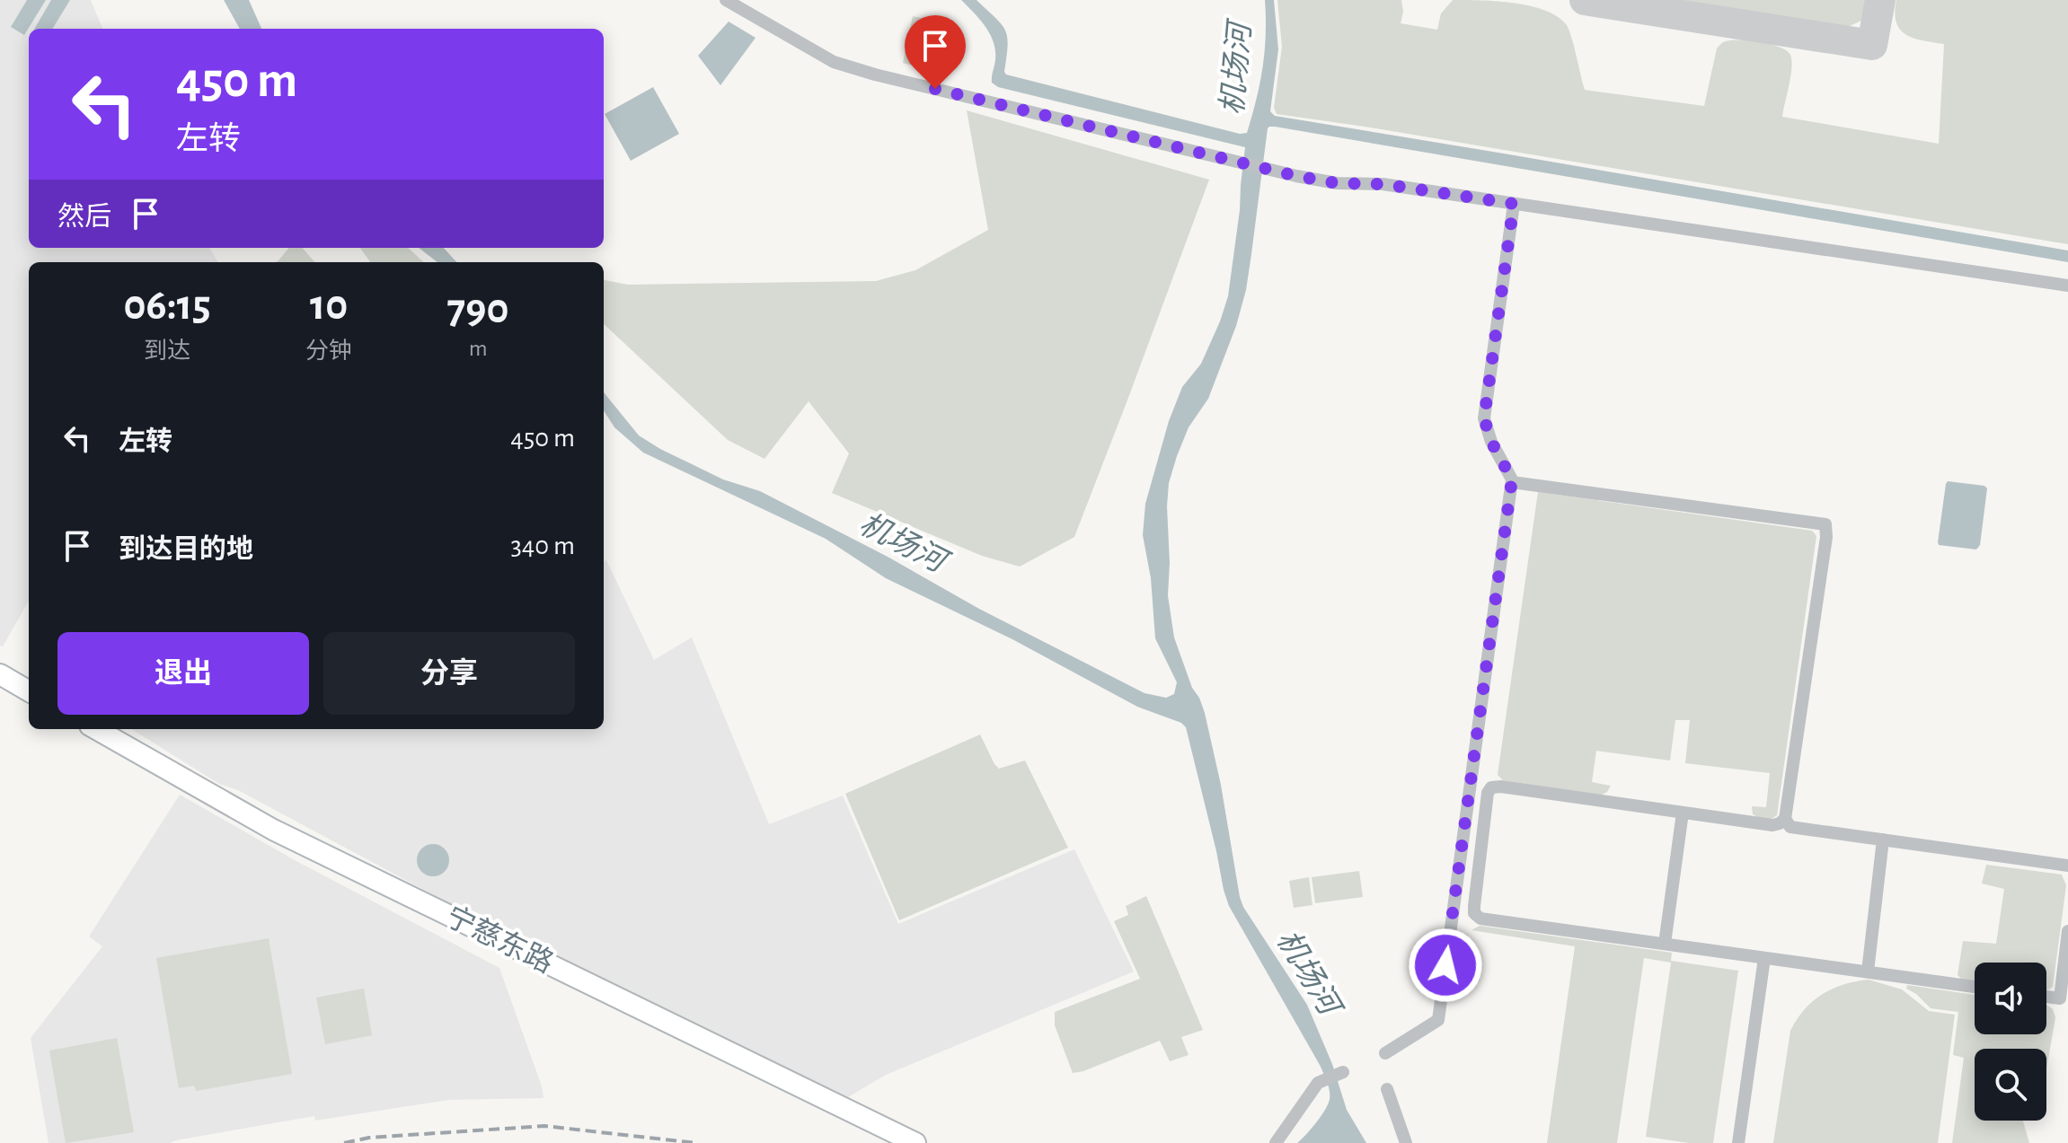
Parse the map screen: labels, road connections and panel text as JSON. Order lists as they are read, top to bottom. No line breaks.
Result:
{"streets":{"main road":["宁慈东路"]},"water":["机场河"],"page":{"turn":["450 m","左转"],"then":"然后","eta":["06:15","到达","10","分钟","790","m"],"list":[{"name":"左转","value":"450 m"},{"name":"到达目的地","value":"340 m"}],"buttons":["退出","分享"]}}
